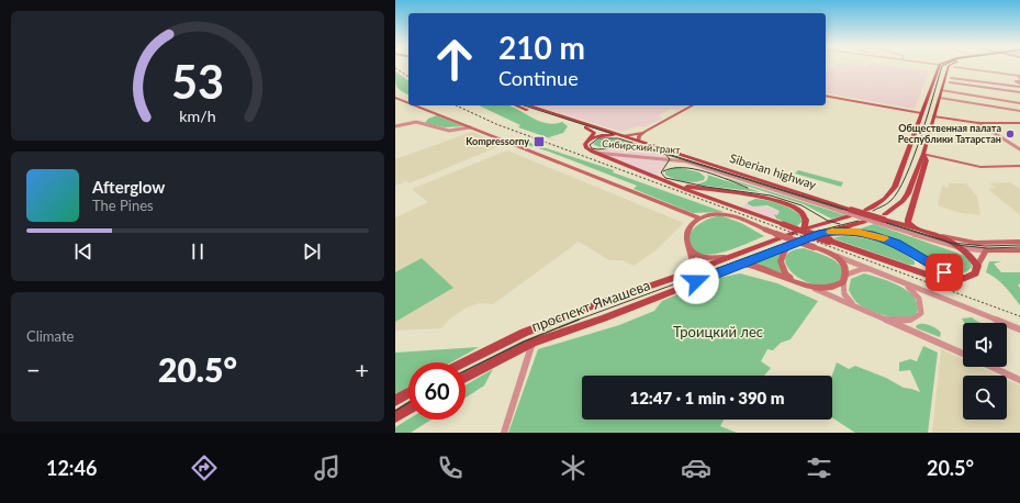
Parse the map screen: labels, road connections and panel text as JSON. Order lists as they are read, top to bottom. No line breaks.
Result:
{"streets":{"main road":["Siberian highway","проспект Ямашева"]},"crossings":[["Siberian highway","проспект Ямашева"]],"parks":["Троицкий лес"],"places":{"other":["Общественная палата Республики Татарстан"],"transit":["Kompressorny"]},"page":{"turn":["210 m","Continue"],"song":["Afterglow","The Pines"],"tile":"Climate","heat":["−","20.5°","+"],"limit":"60","trip":"12:47 · 1 min · 390 m","tabs":["12:46","20.5°"],"gauge":["53","km/h"]}}
